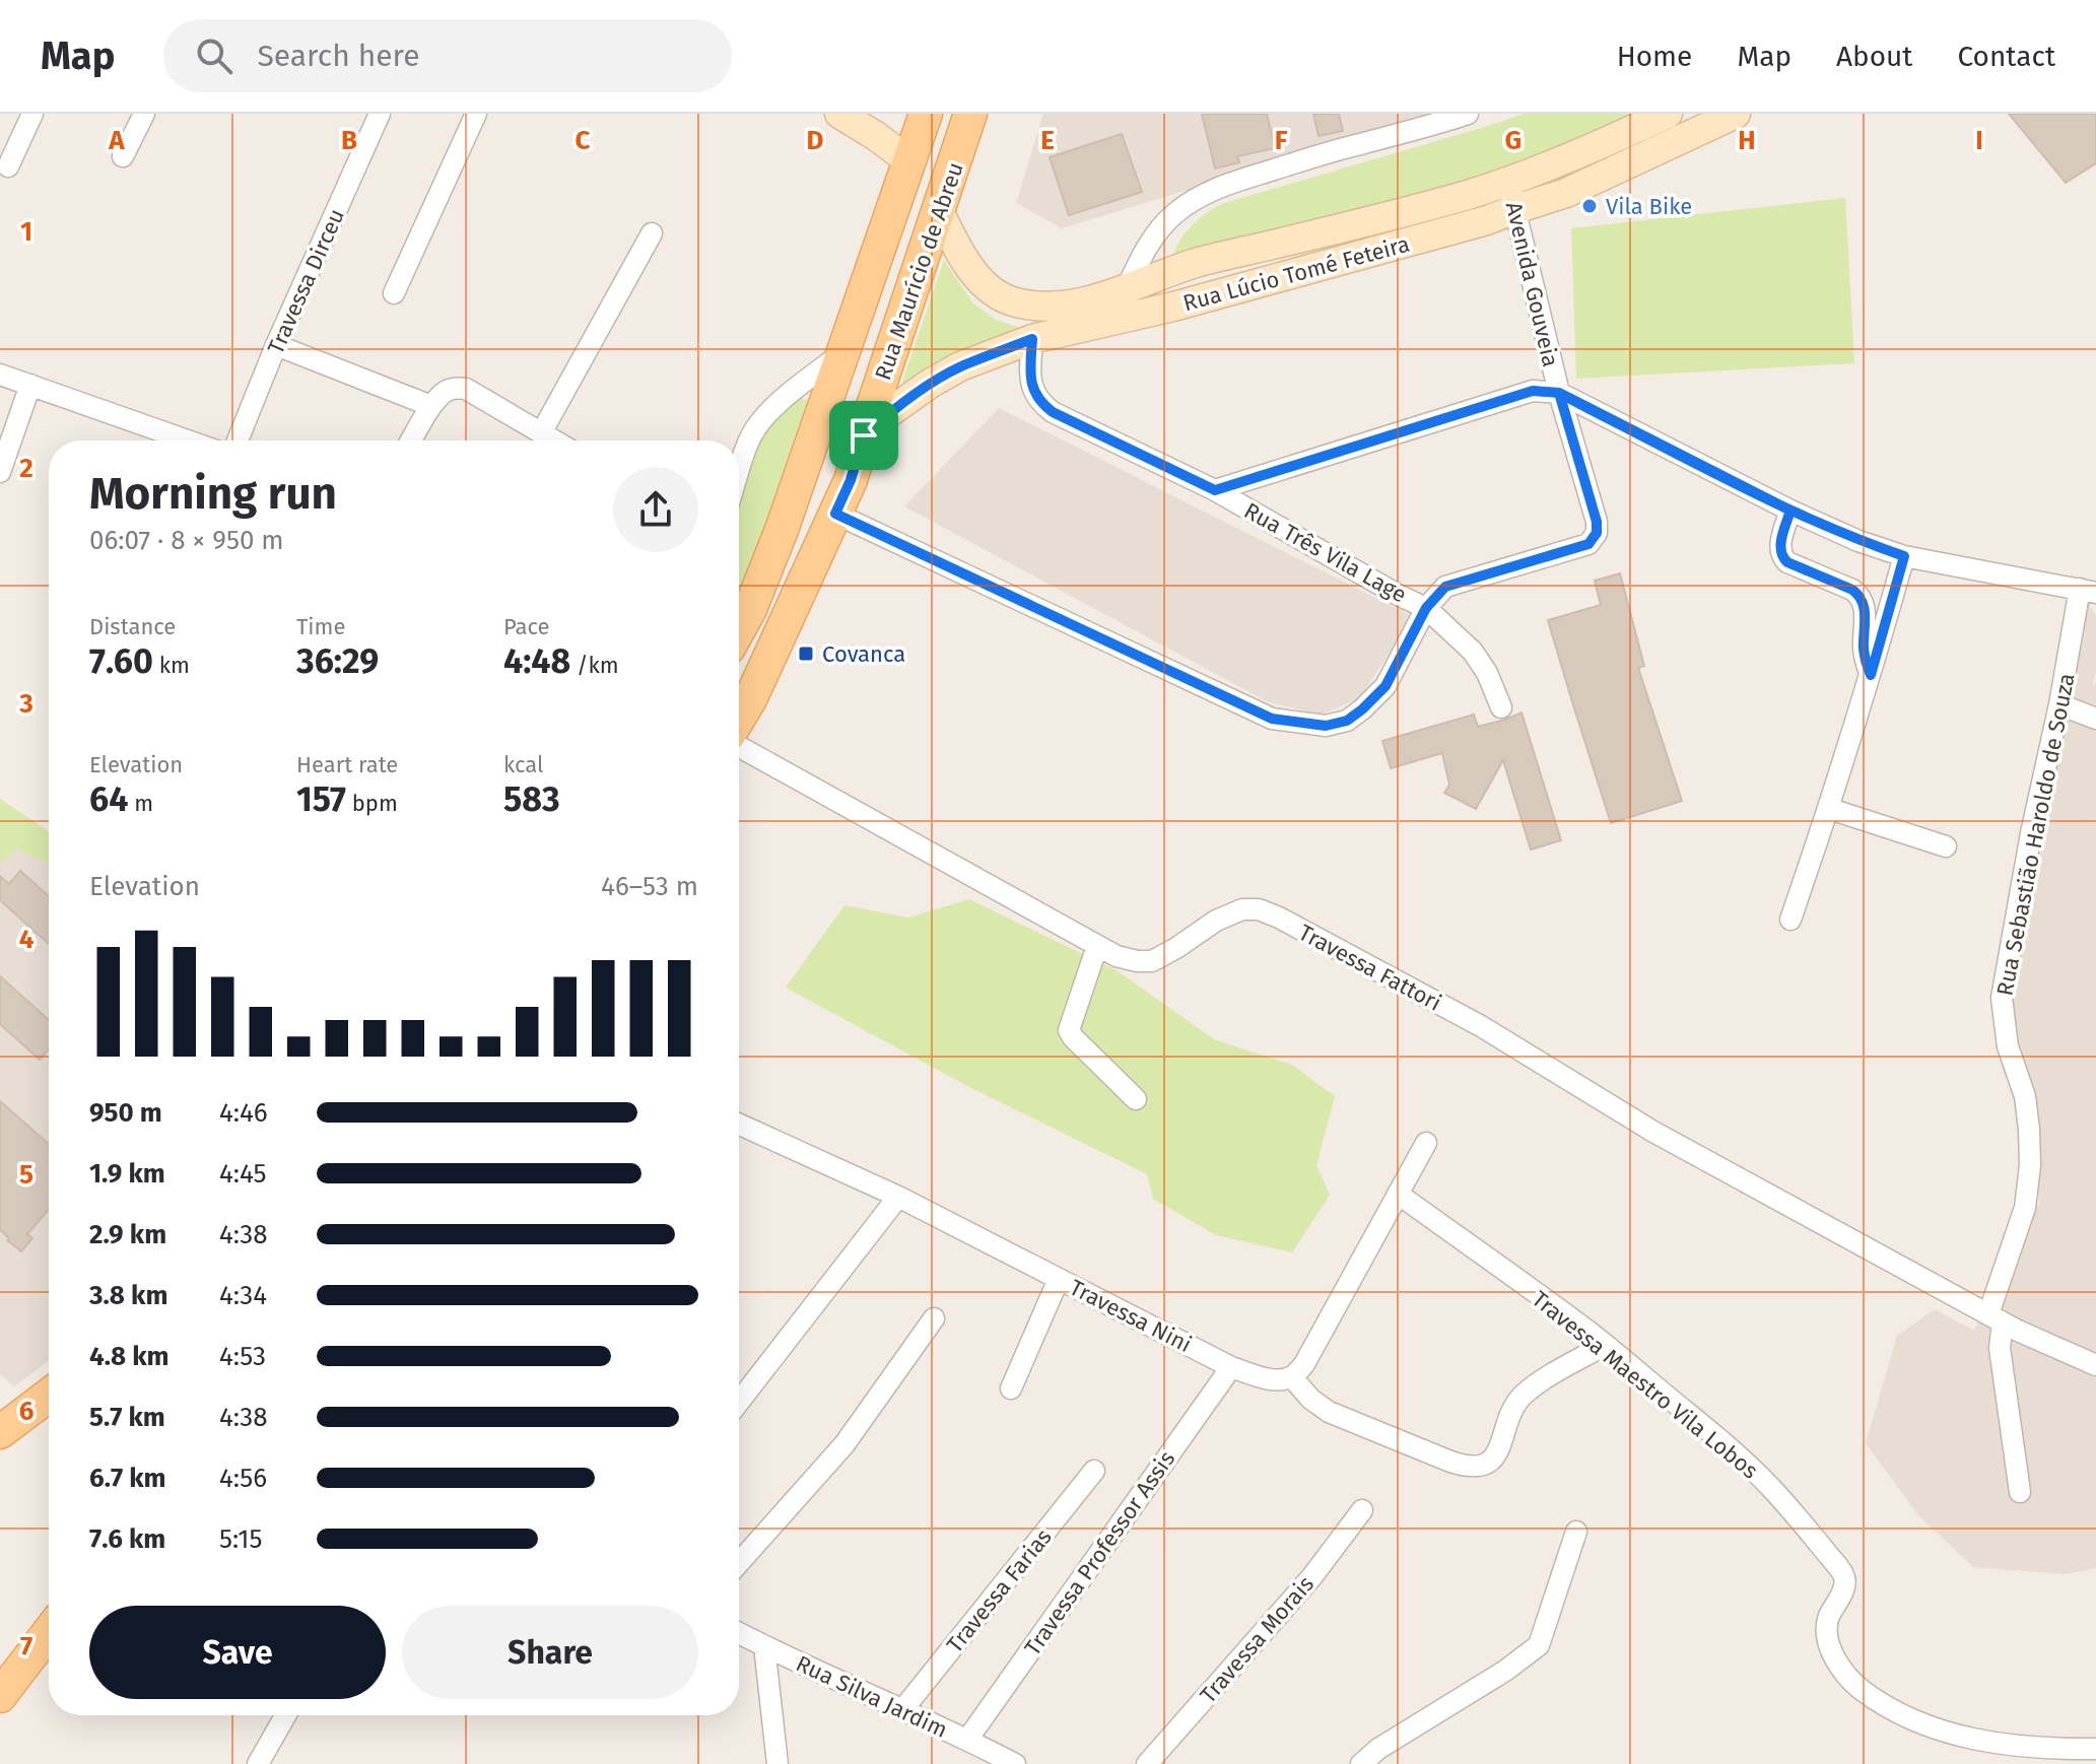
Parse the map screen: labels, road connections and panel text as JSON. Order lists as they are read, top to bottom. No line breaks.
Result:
{"streets":{"main road":["Rua Maurício de Abreu","Rua Lúcio Tomé Feteira"],"street":["Travessa Dirceu","Avenida Gouveia","Rua Três Vila Lage","Rua Sebastião Haroldo de Souza","Travessa Fattori","Travessa Nini","Travessa Maestro Vila Lobos","Travessa Professor Assis","Travessa Farias","Travessa Morais","Rua Silva Jardim"]},"crossings":[["Rua Maurício de Abreu","Rua Lúcio Tomé Feteira"],["Rua Lúcio Tomé Feteira","Avenida Gouveia"],["Rua Lúcio Tomé Feteira","Rua Três Vila Lage"],["Avenida Gouveia","Rua Sebastião Haroldo de Souza"],["Rua Sebastião Haroldo de Souza","Travessa Fattori"],["Travessa Nini","Travessa Professor Assis"],["Travessa Professor Assis","Rua Silva Jardim"],["Travessa Farias","Rua Silva Jardim"]],"places":{"other":["Vila Bike"],"transit":["Covanca"]},"page":{"header":"Map","search":"Search here","nav":["Home","Map","About","Contact"],"heading":["Morning run","06:07 · 8 × 950 m"],"stats":[["Distance","7.60 km"],["Time","36:29"],["Pace","4:48 /km"],["Elevation","64 m"],["Heart rate","157 bpm"],["kcal","583"]],"chart":["Elevation","46–53 m"],"list":[{"name":"950 m","note":"4:46"},{"name":"1.9 km","note":"4:45"},{"name":"2.9 km","note":"4:38"},{"name":"3.8 km","note":"4:34"},{"name":"4.8 km","note":"4:53"},{"name":"5.7 km","note":"4:38"},{"name":"6.7 km","note":"4:56"},{"name":"7.6 km","note":"5:15"}],"buttons":["Save","Share"]},"grid":{"columns":["A","B","C","D","E","F","G","H","I"],"rows":["1","2","3","4","5","6","7"]}}
